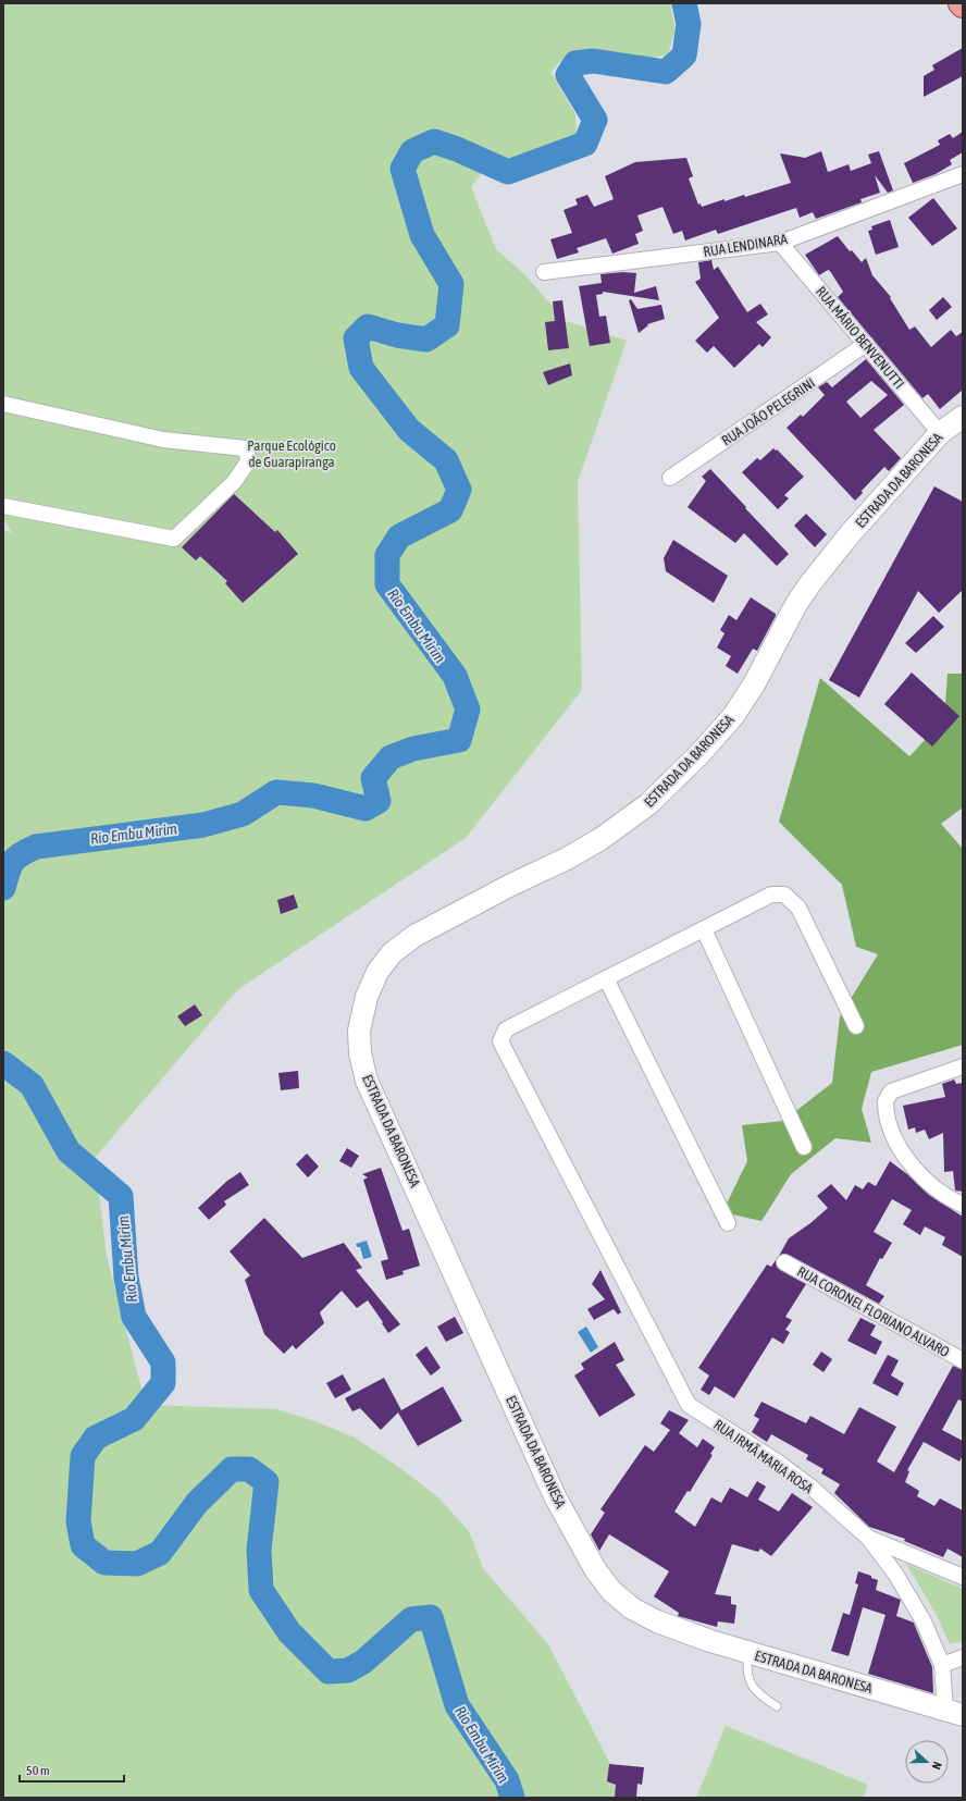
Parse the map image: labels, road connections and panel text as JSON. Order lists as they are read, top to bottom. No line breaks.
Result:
{"streets":{"main road":["ESTRADA DA BARONESA"],"street":["RUA LENDINARA","RUA MÁRIO BENVENUTTI","RUA JOÃO PELEGRINI","RUA CORONEL FLORIANO ALVARO","RUA IRMÃ MARIA ROSA"]},"crossings":[["RUA LENDINARA","RUA MÁRIO BENVENUTTI"],["RUA MÁRIO BENVENUTTI","RUA JOÃO PELEGRINI"],["RUA MÁRIO BENVENUTTI","ESTRADA DA BARONESA"],["ESTRADA DA BARONESA","RUA IRMÃ MARIA ROSA"]],"water":["Rio Embu Mirim"],"parks":["Parque Ecológico de Guarapiranga"],"scale_bar":"50 m","north":"right"}
